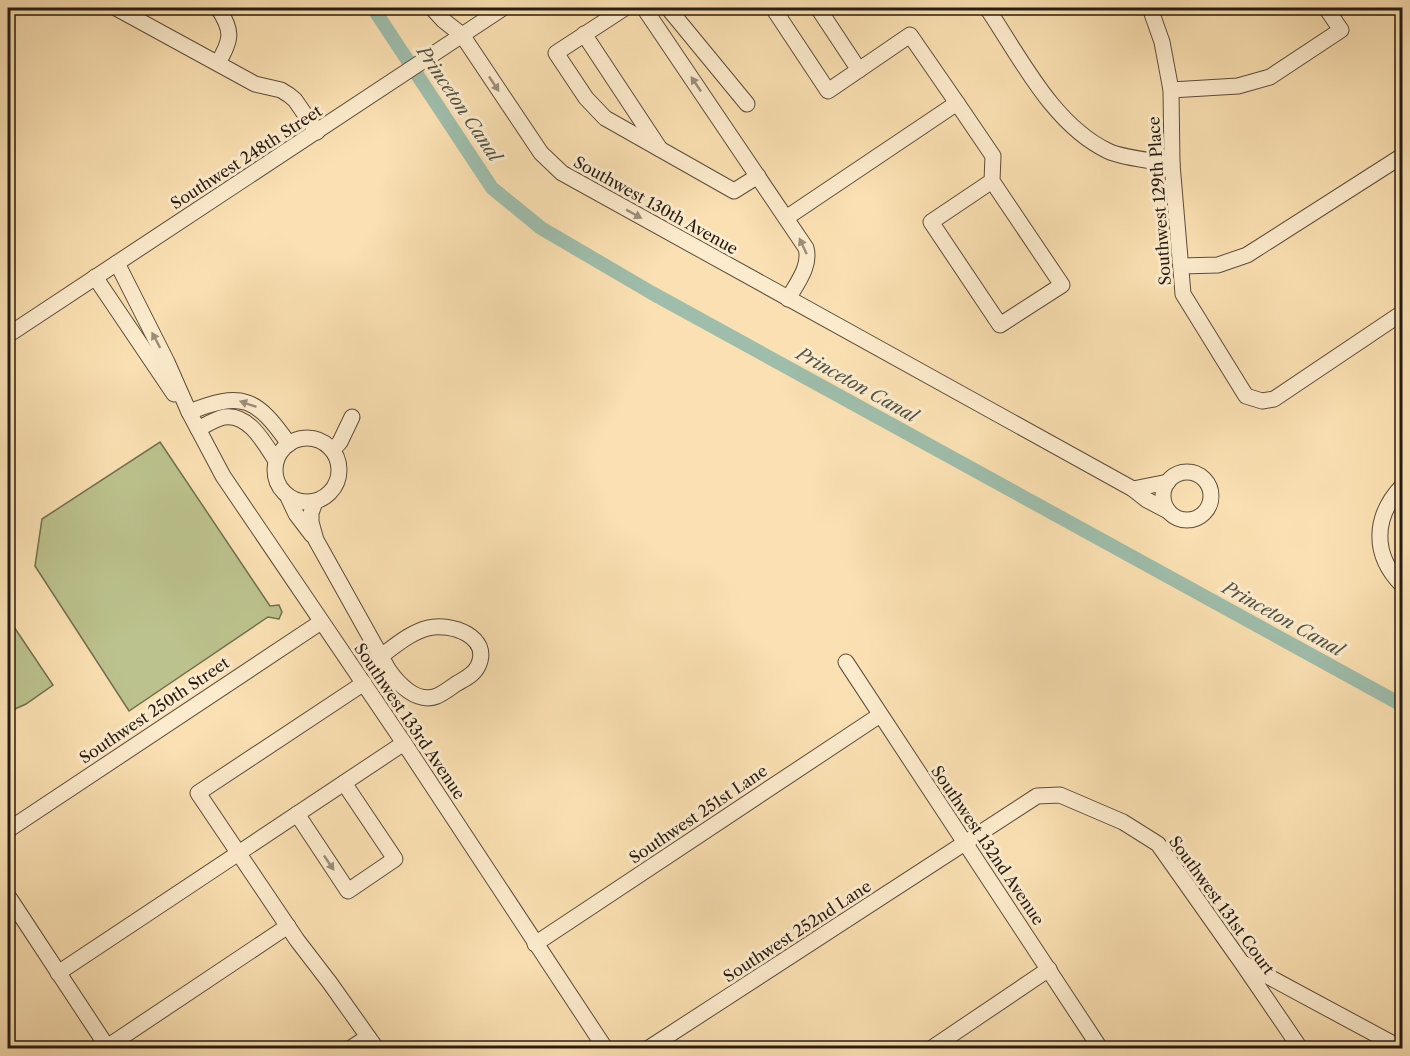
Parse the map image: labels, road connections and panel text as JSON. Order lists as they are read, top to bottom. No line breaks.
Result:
{"streets":{"street":["Southwest 248th Street","Southwest 129th Place","Southwest 130th Avenue","Southwest 250th Street","Southwest 133rd Avenue","Southwest 251st Lane","Southwest 132nd Avenue","Southwest 131st Court","Southwest 252nd Lane"]},"crossings":[["Southwest 248th Street","Southwest 130th Avenue"],["Southwest 248th Street","Southwest 133rd Avenue"],["Southwest 250th Street","Southwest 133rd Avenue"],["Southwest 133rd Avenue","Southwest 251st Lane"],["Southwest 251st Lane","Southwest 132nd Avenue"],["Southwest 132nd Avenue","Southwest 131st Court"],["Southwest 132nd Avenue","Southwest 252nd Lane"],["Southwest 131st Court","Southwest 252nd Lane"]],"water":["Princeton Canal"]}
